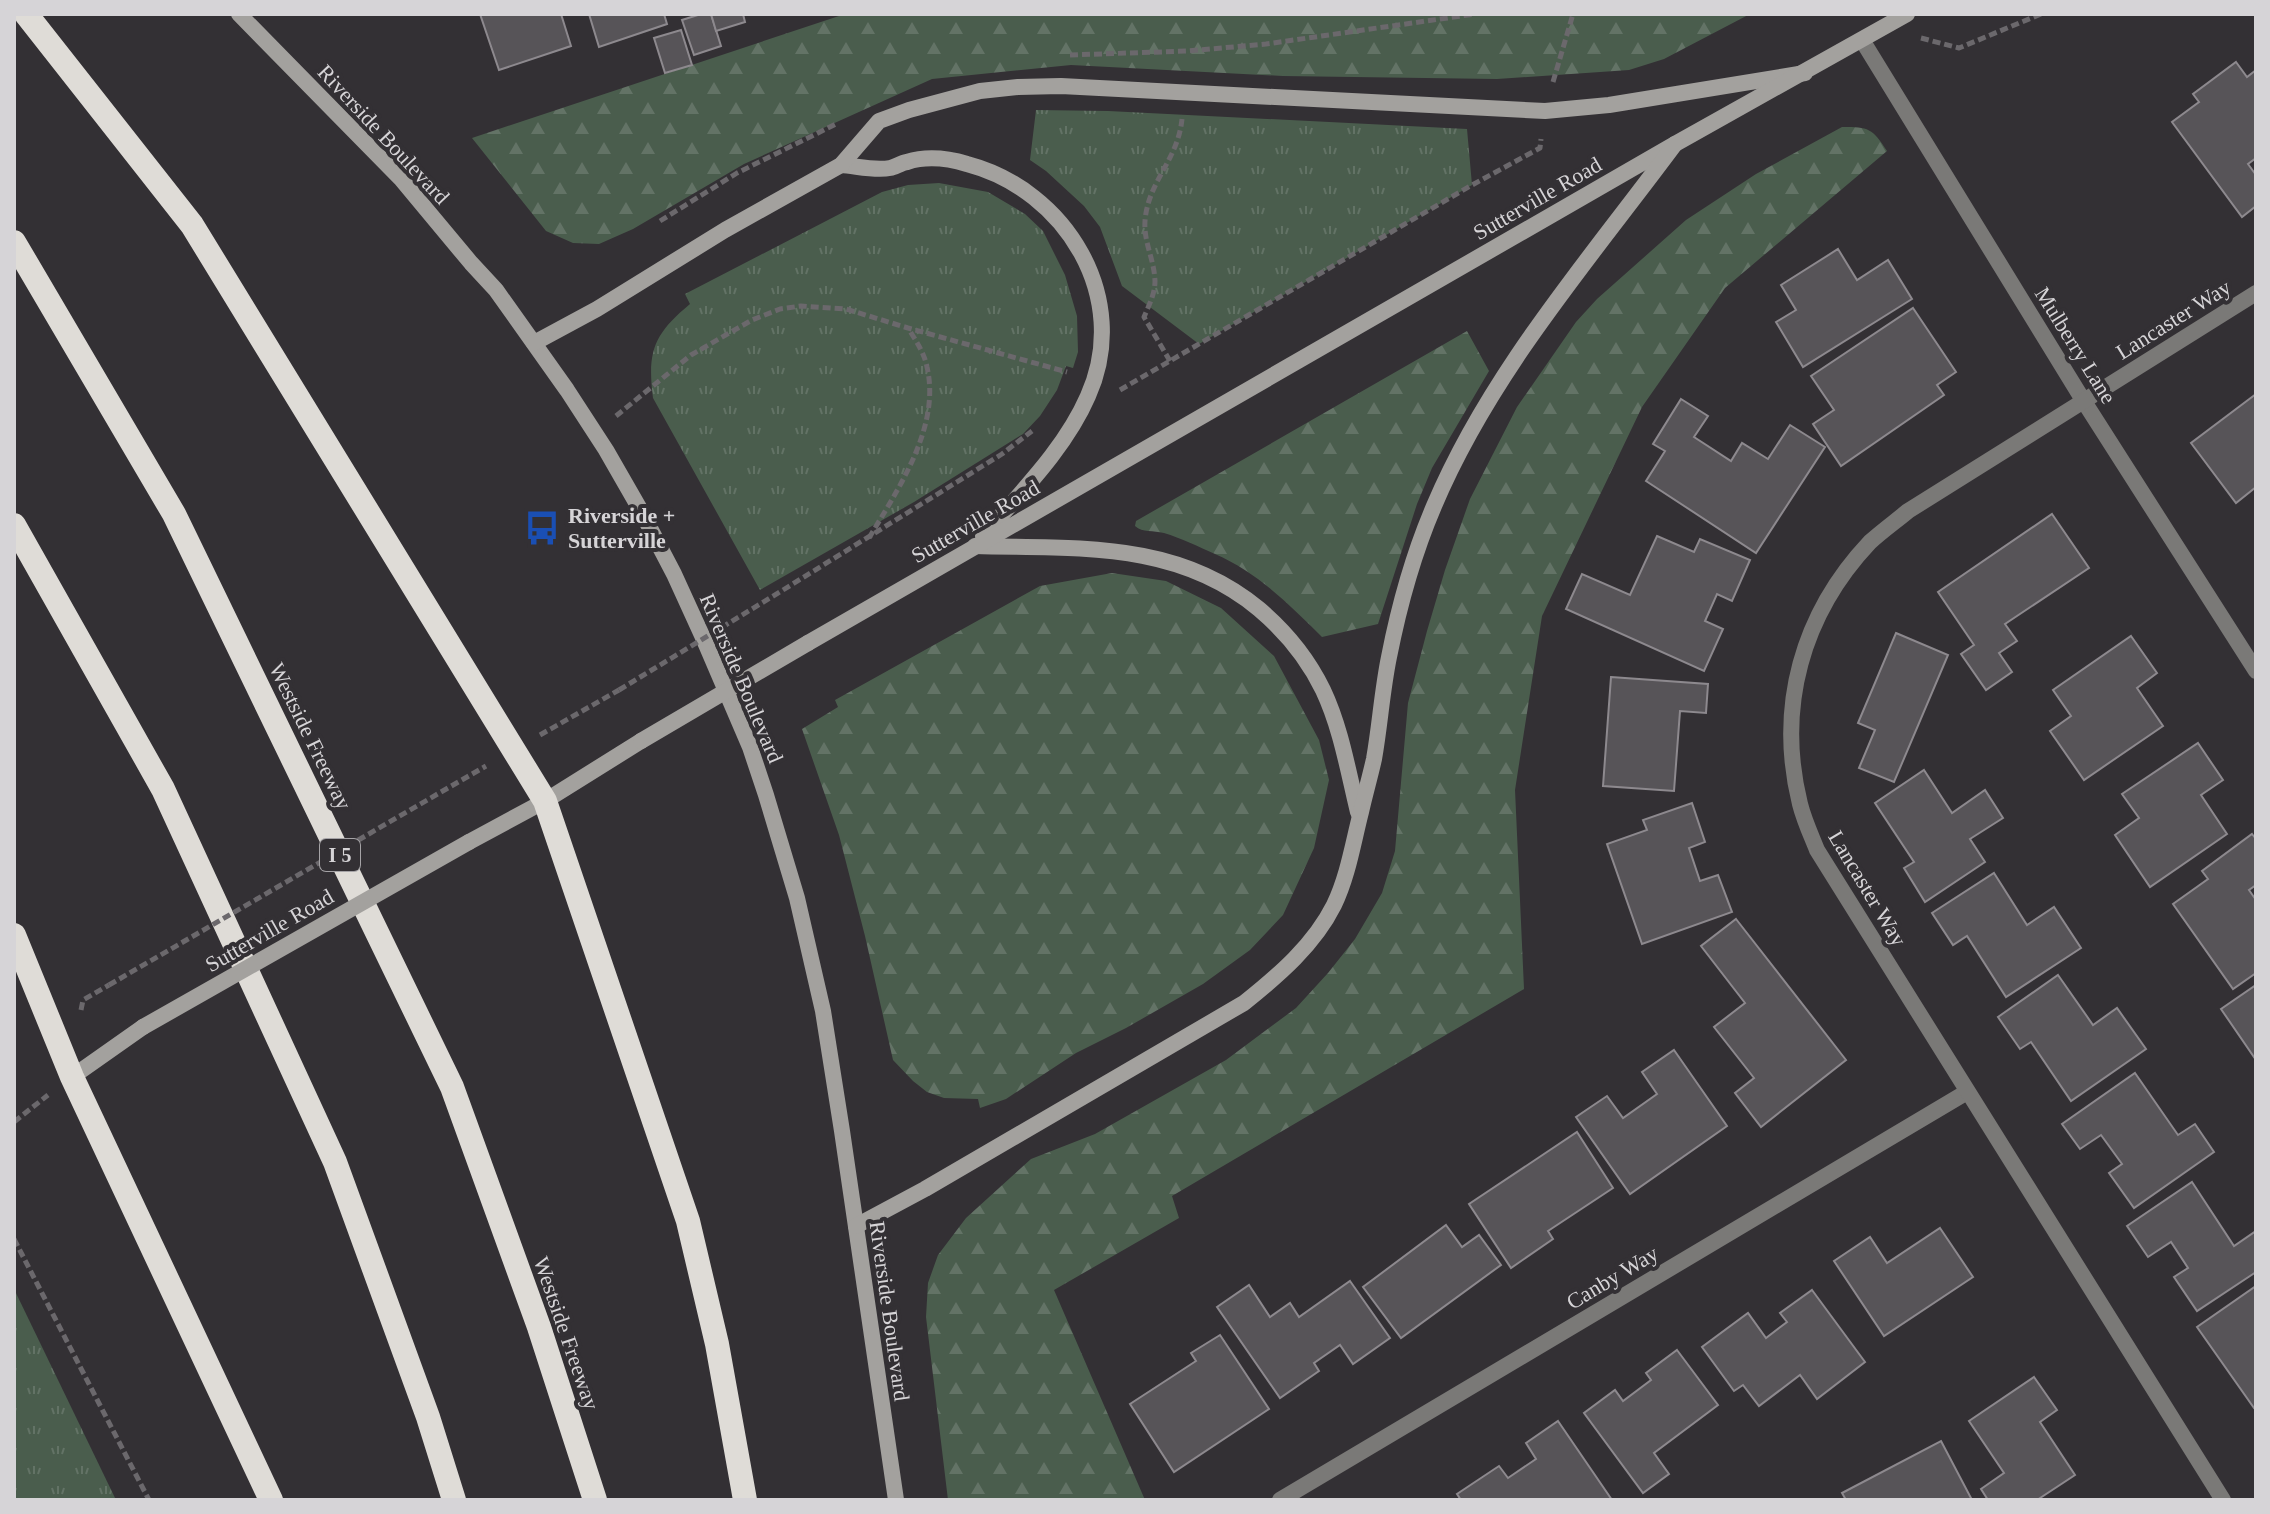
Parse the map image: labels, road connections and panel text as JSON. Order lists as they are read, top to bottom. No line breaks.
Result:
{"streets":{"highway":["Westside Freeway","I 5"],"main road":["Riverside Boulevard","Sutterville Road"],"street":["Lancaster Way","Mulberry Lane","Canby Way"]},"crossings":[["Sutterville Road","Mulberry Lane"],["Lancaster Way","Mulberry Lane"],["Lancaster Way","Canby Way"]],"places":{"bus stop":["Riverside + Sutterville"]}}
